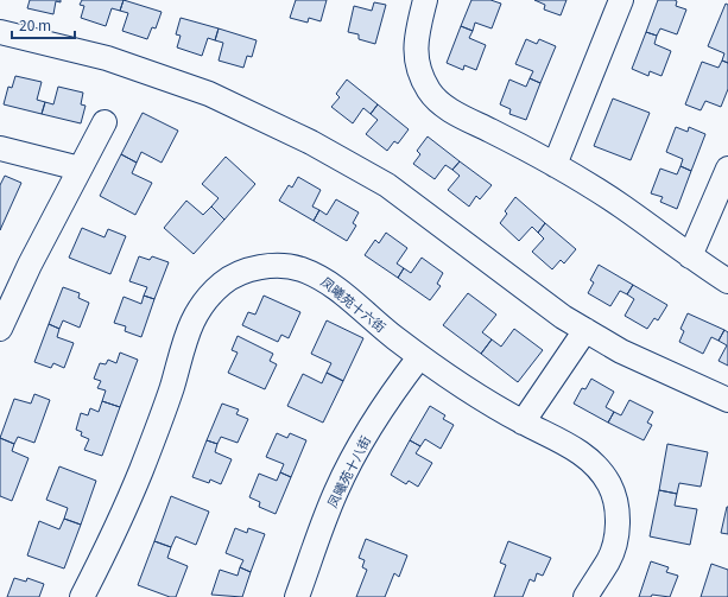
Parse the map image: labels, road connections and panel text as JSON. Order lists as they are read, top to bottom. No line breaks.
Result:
{"streets":{"street":["凤曦苑十六街","凤曦苑十八街"]},"crossings":[["凤曦苑十六街","凤曦苑十八街"]],"scale_bar":"20 m"}
